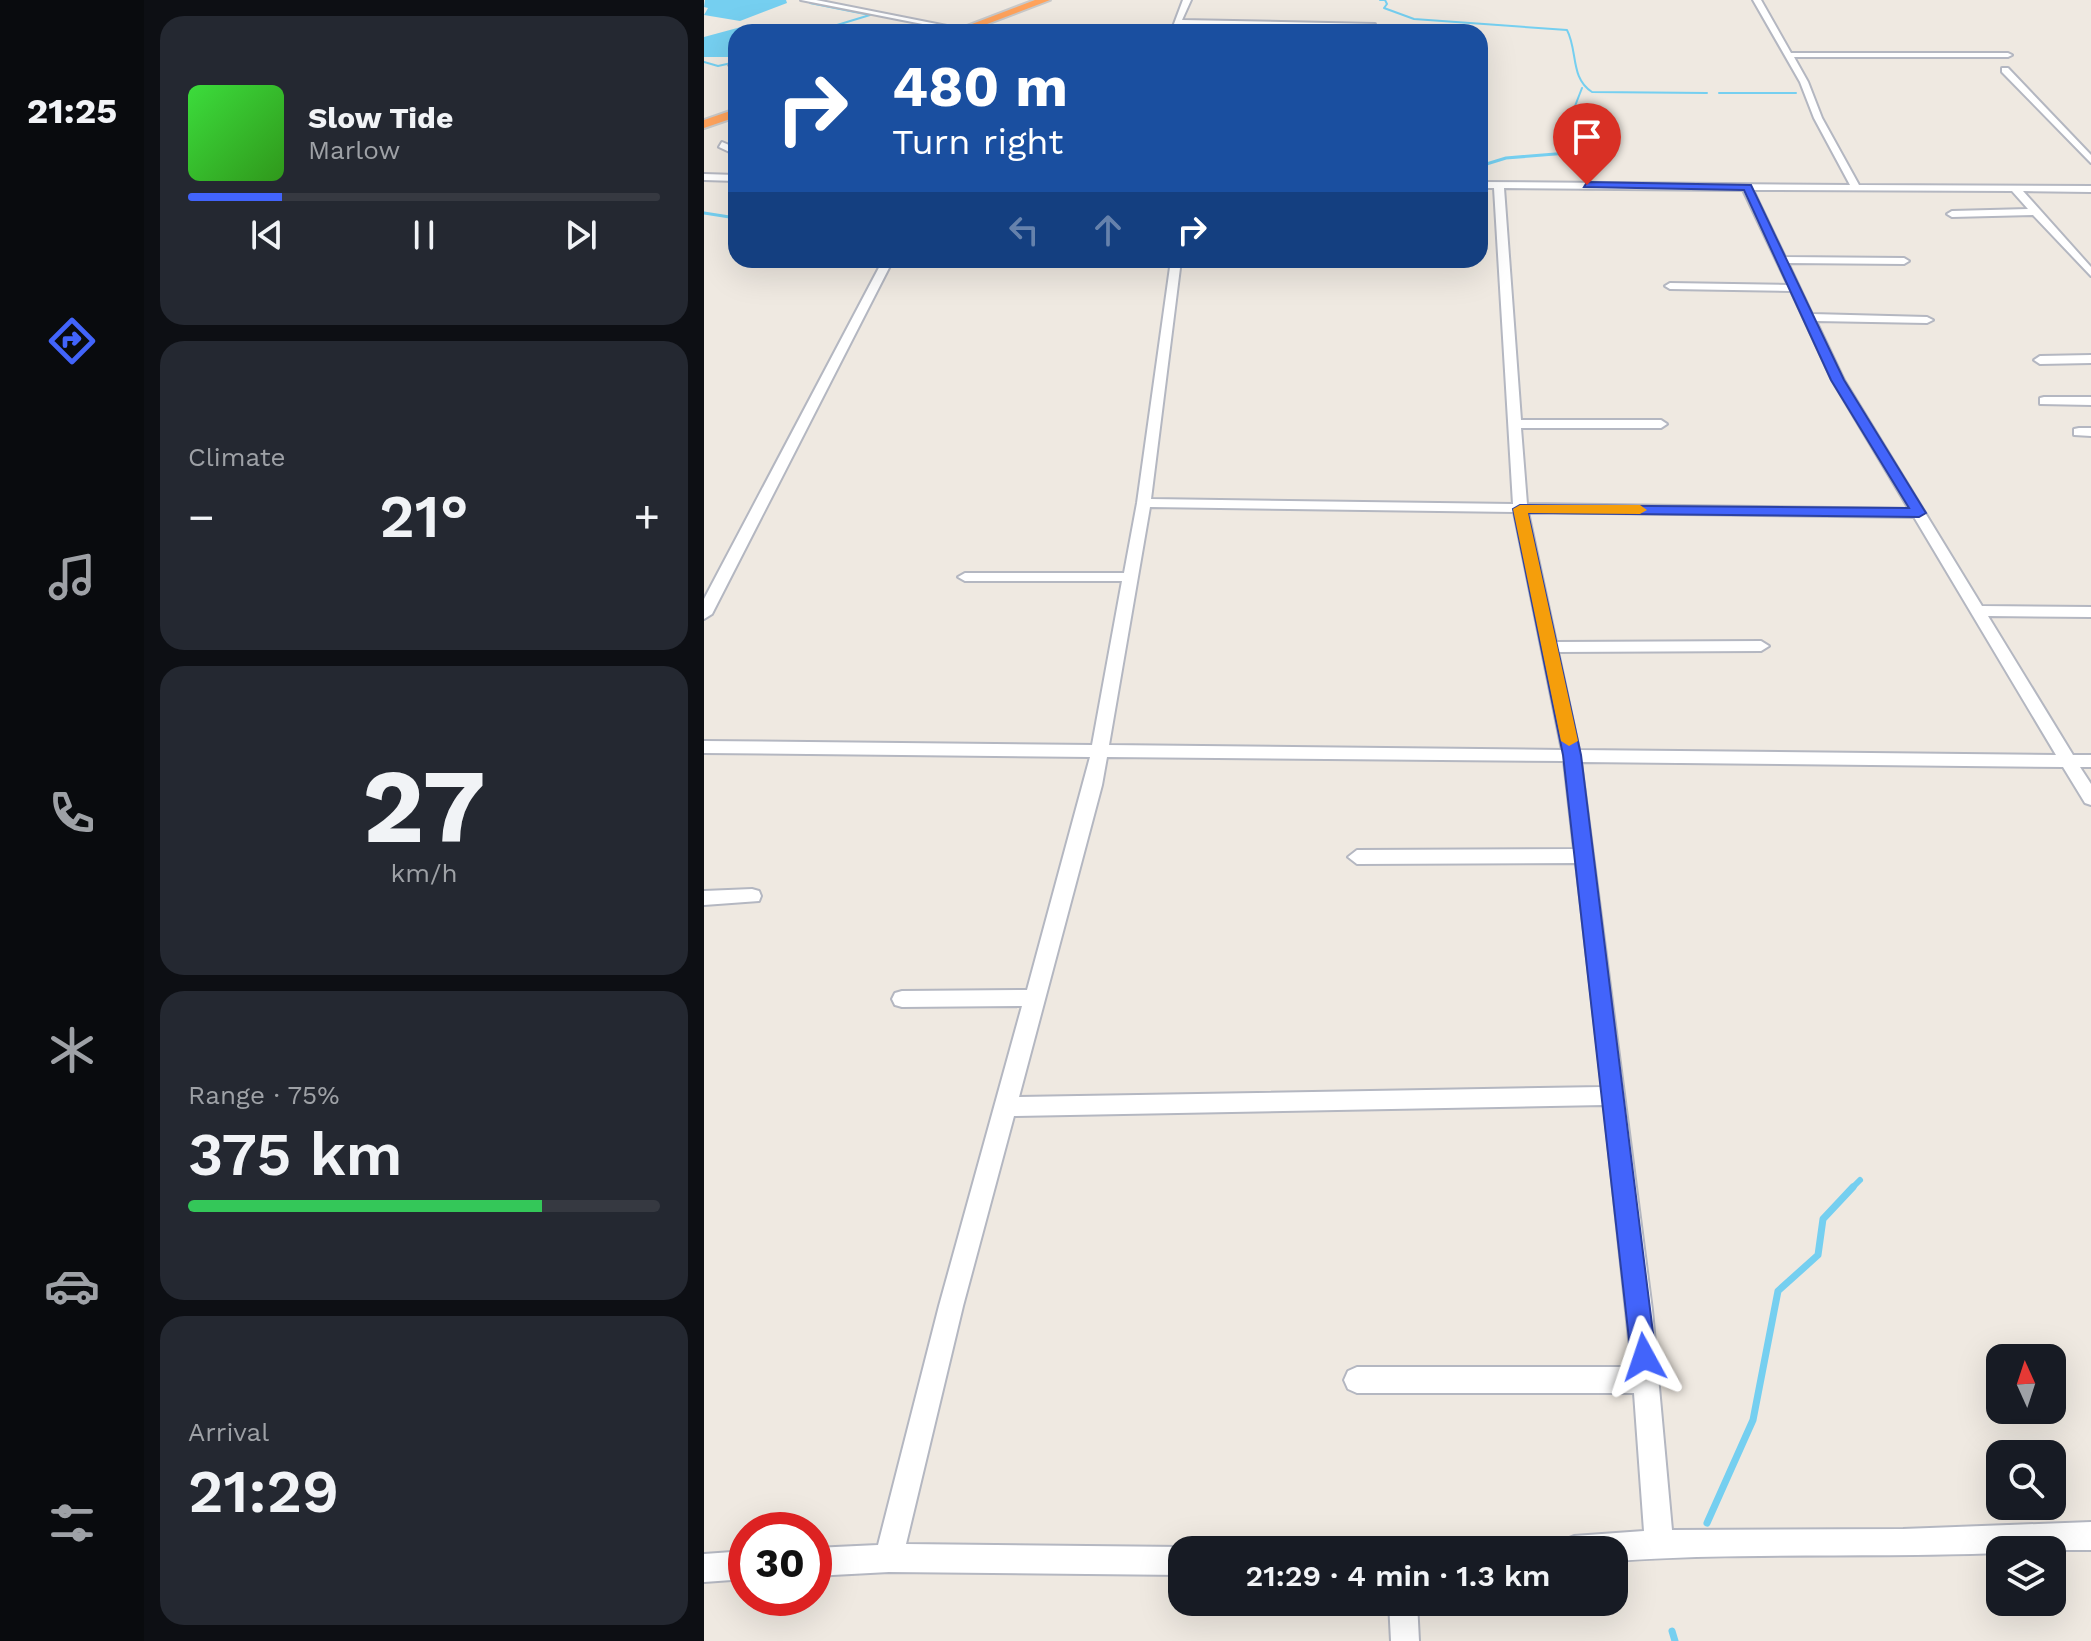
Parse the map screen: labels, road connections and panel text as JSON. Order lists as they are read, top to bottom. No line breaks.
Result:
{"north":"top","page":{"tabs":"21:25","turn":["480 m","Turn right"],"song":["Slow Tide","Marlow"],"tile":["Climate",["27","km/h"],["Range · 75%","375 km"],["Arrival","21:29"]],"heat":["−","21°","+"],"limit":"30","trip":"21:29 · 4 min · 1.3 km"}}
